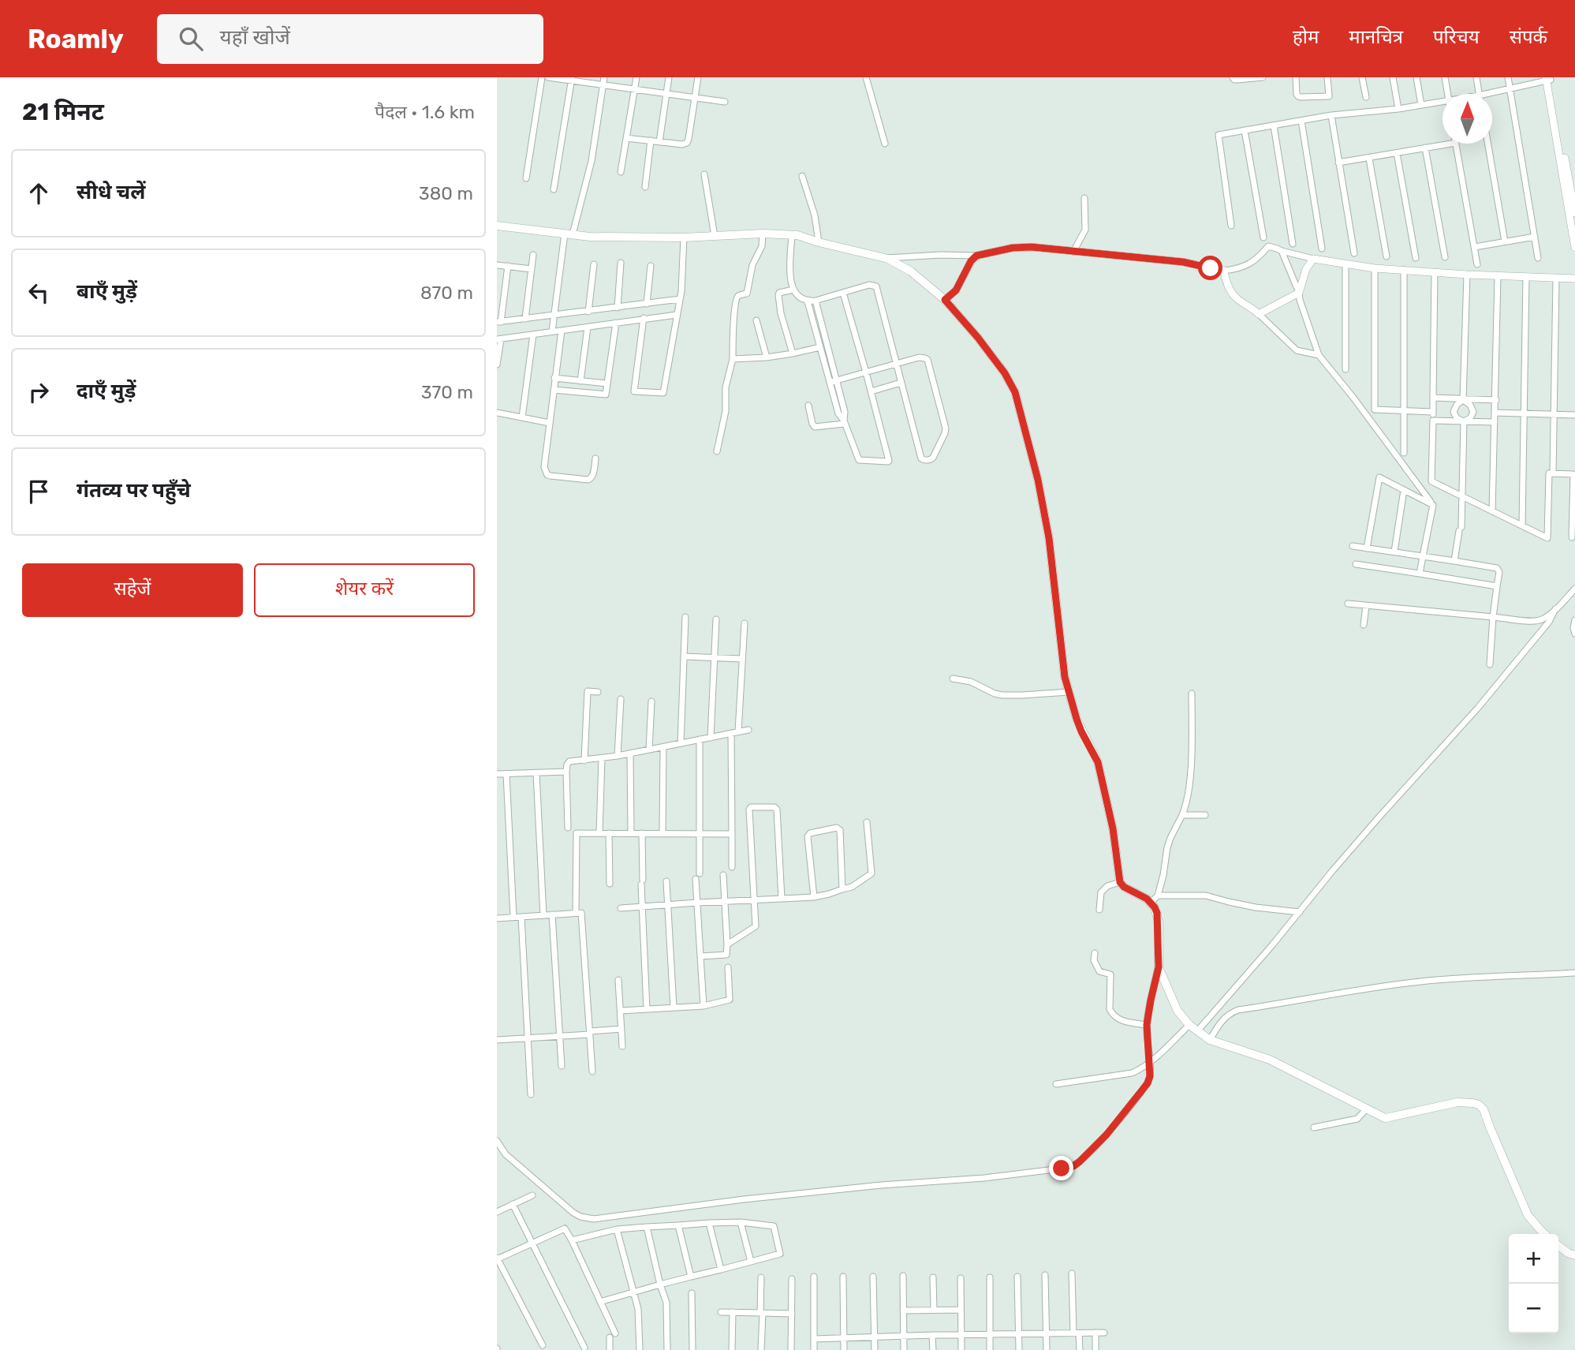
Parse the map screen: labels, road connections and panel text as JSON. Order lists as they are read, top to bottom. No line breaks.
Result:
{"north":"top","page":{"header":"Roamly","search":"यहाँ खोजें","nav":["होम","मानचित्र","परिचय","संपर्क"],"heading":["21 मिनट","पैदल · 1.6 km"],"list":[["सीधे चलें","380 m"],["बाएँ मुड़ें","870 m"],["दाएँ मुड़ें","370 m"],"गंतव्य पर पहुँचे"],"buttons":["सहेजें","शेयर करें"],"map_buttons":["+","−"]}}
